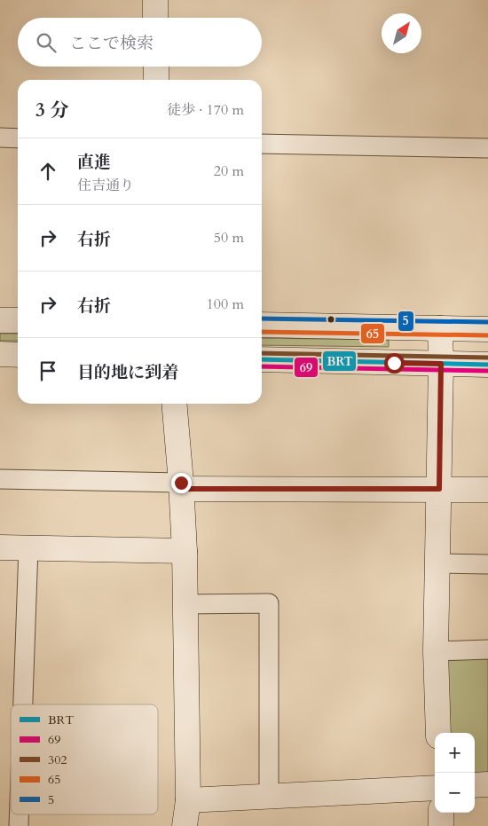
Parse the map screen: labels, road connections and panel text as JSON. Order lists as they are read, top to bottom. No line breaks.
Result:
{"lines":["transit line 5","transit line 65","transit line 302","transit line BRT","transit line 69"],"legend":["BRT","69","302","65","5"],"north":"top right","page":{"search":"ここで検索","heading":["3 分","徒歩 · 170 m"],"list":[["直進","住吉通り","20 m"],["右折","50 m"],["右折","100 m"],"目的地に到着"],"map_buttons":["+","−"]}}
